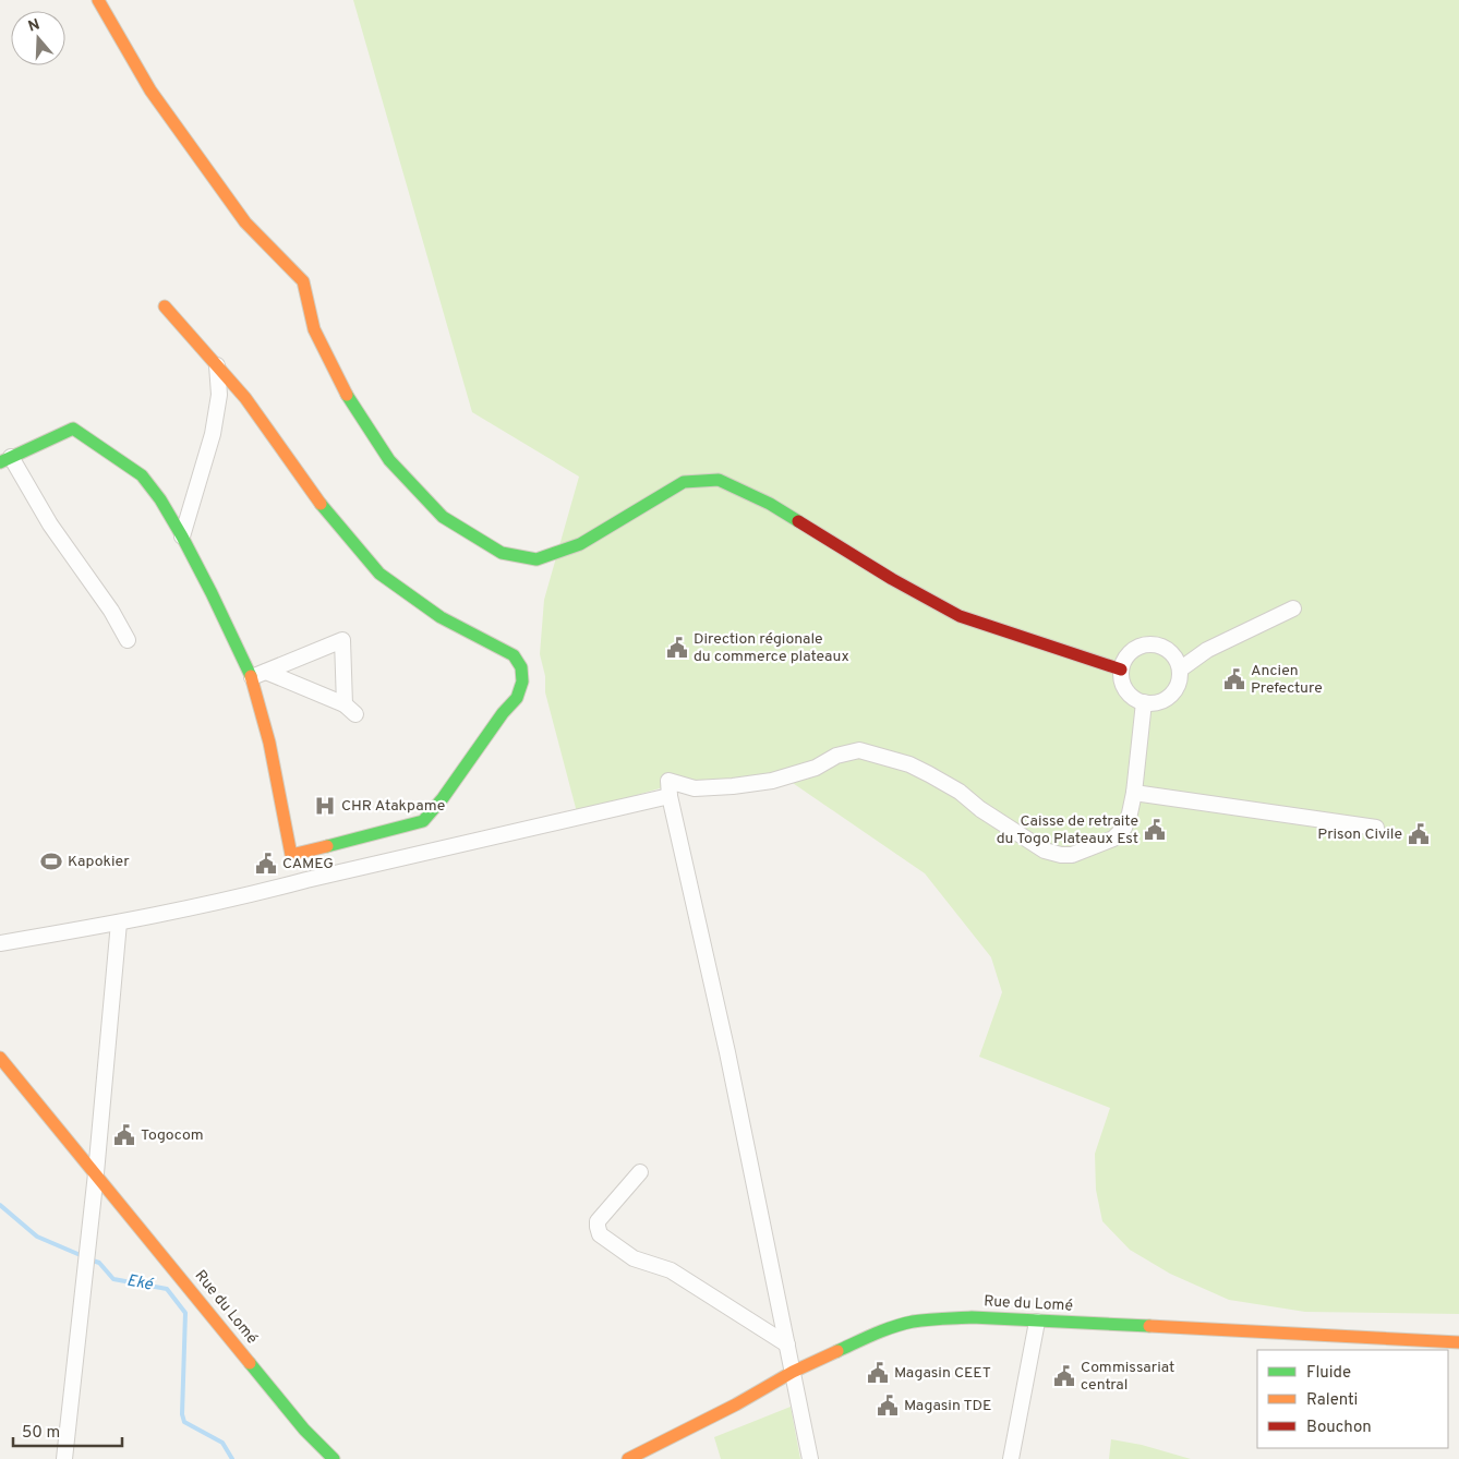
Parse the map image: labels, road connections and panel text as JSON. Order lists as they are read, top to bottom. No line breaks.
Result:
{"streets":{"street":["Rue du Lomé"]},"water":["Eké"],"places":{"public building":["Direction régionale du commerce plateaux","Ancien Prefecture","Caisse de retraite du Togo Plateaux Est","Prison Civile","CAMEG","Togocom","Magasin CEET","Commissariat central","Magasin TDE"],"hospital":["CHR Atakpame"],"sports":["Kapokier"]},"legend":["Fluide","Ralenti","Bouchon"],"scale_bar":"50 m","north":"top"}
